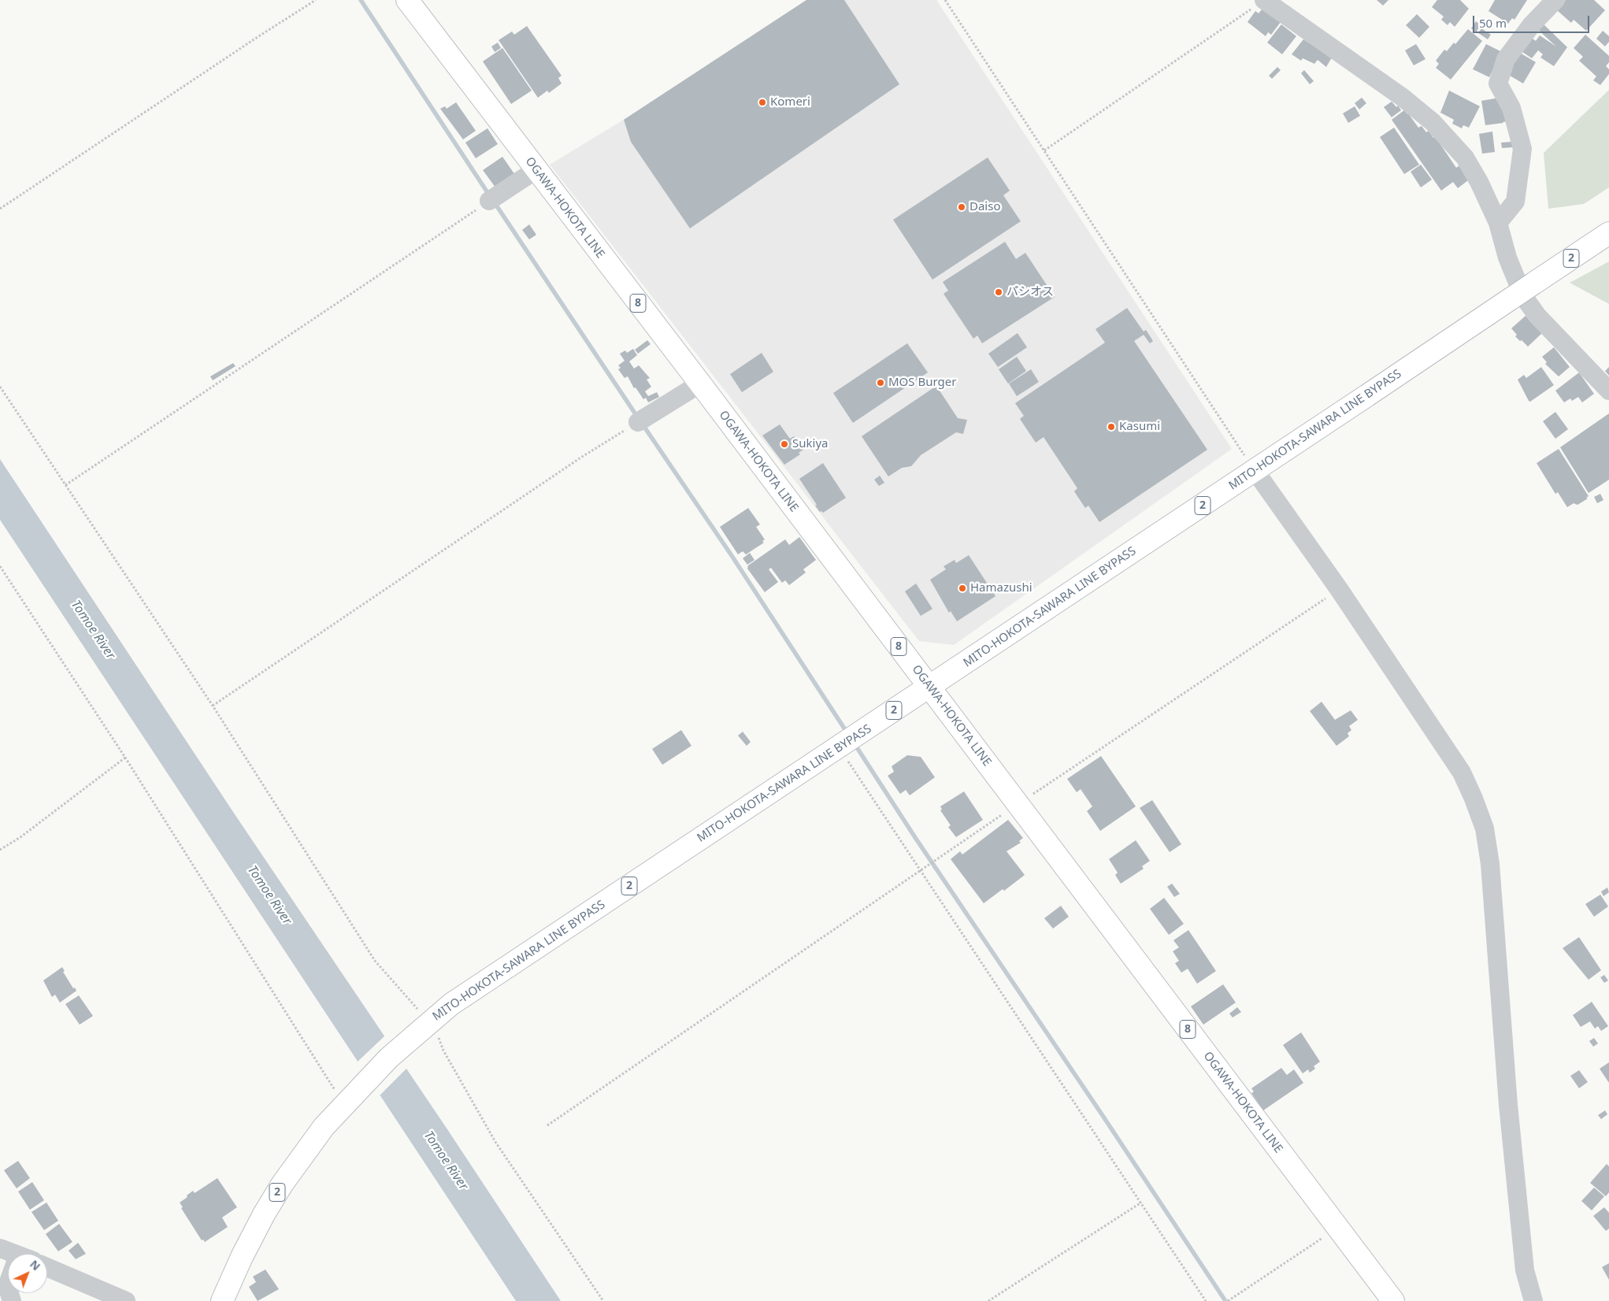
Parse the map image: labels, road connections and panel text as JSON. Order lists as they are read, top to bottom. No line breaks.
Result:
{"streets":{"main road":["OGAWA-HOKOTA LINE","2","8","MITO-HOKOTA-SAWARA LINE BYPASS"]},"crossings":[["OGAWA-HOKOTA LINE","MITO-HOKOTA-SAWARA LINE BYPASS"]],"water":["Tomoe River"],"places":["Komeri","Daiso","パシオス","MOS Burger","Kasumi","Sukiya","Hamazushi"],"scale_bar":"50 m","north":"top right"}
